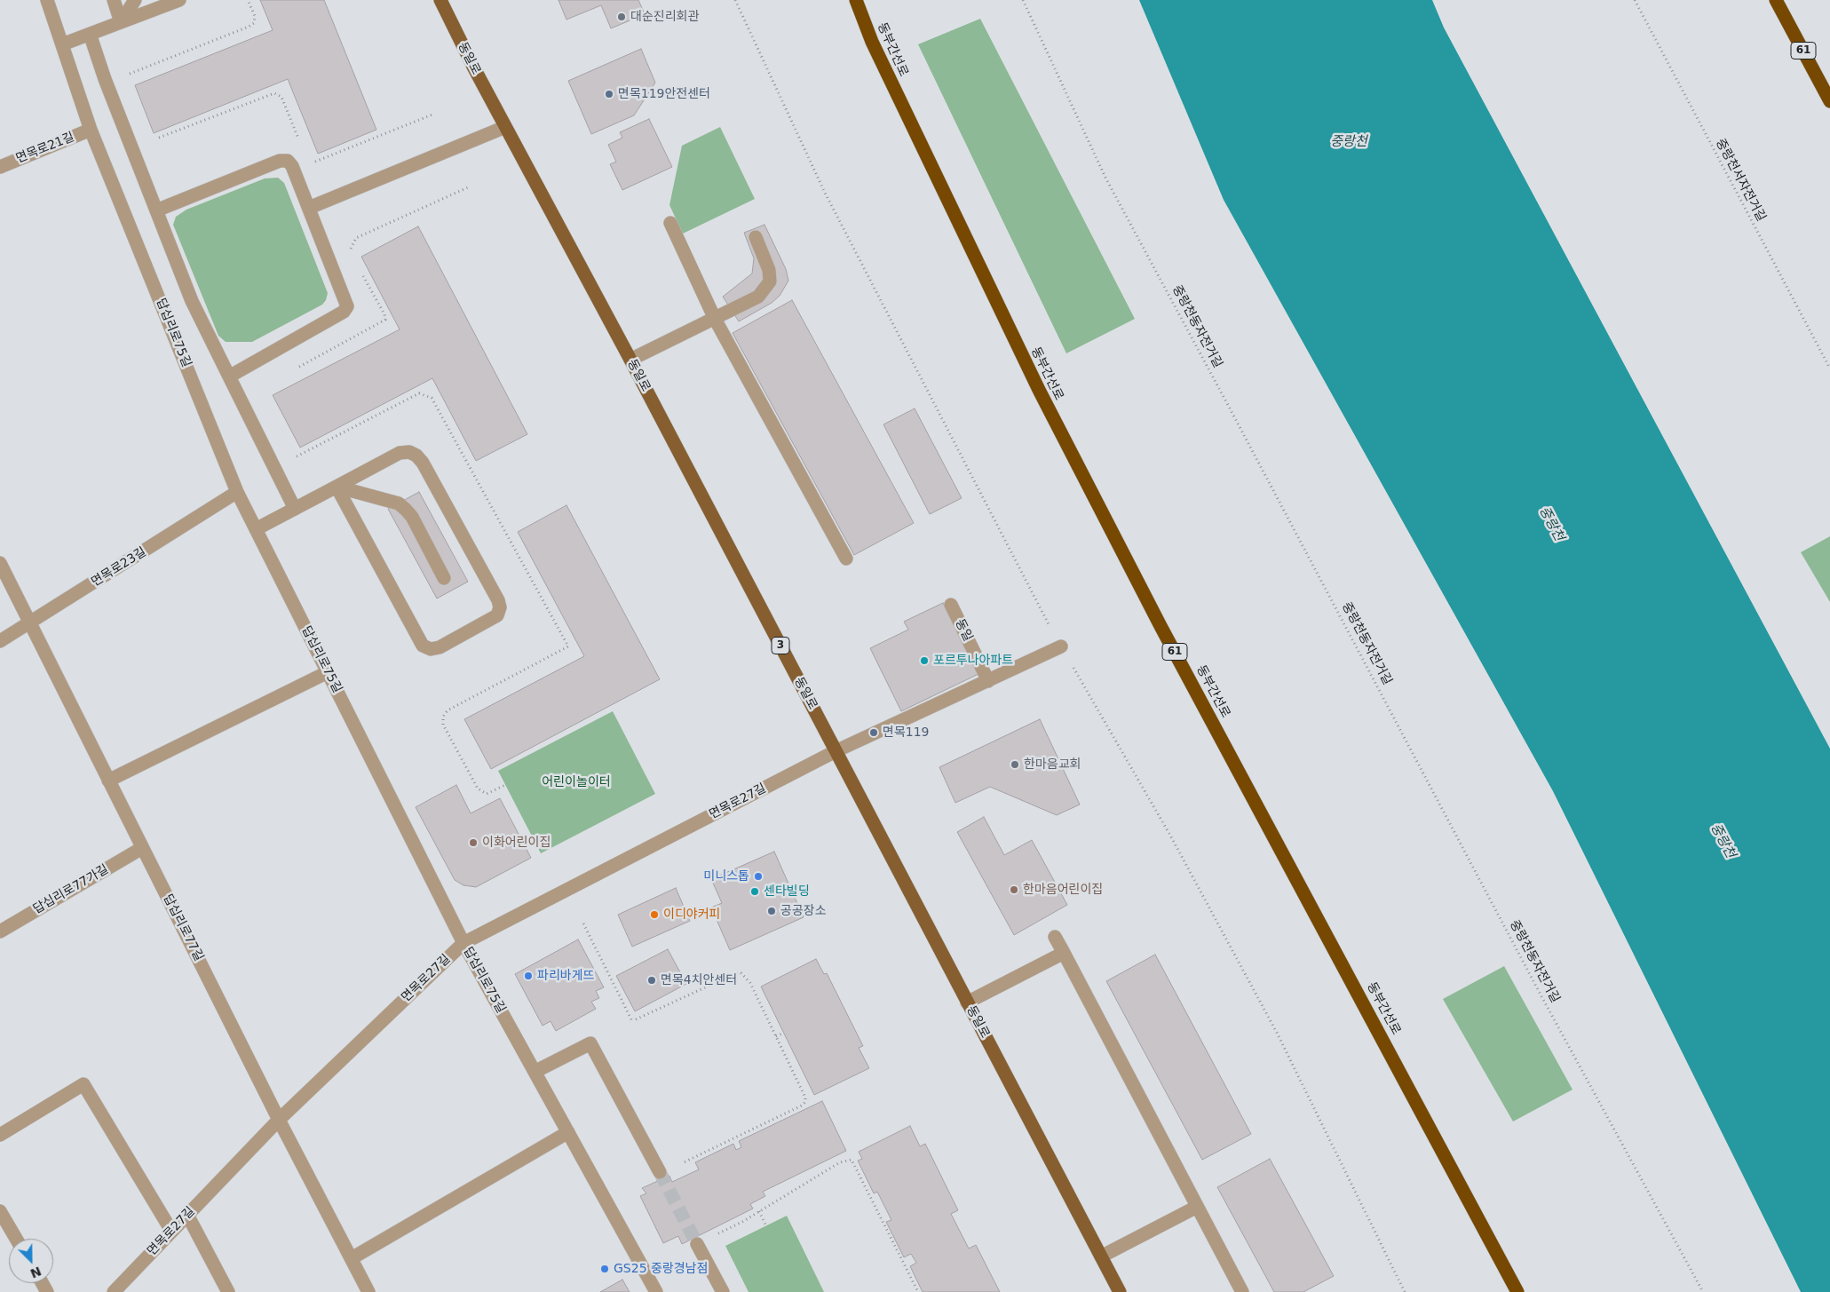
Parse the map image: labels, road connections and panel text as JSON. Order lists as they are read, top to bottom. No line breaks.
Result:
{"streets":{"highway":["동부간선로","61"],"main road":["동일로","3"],"street":["면목로21길","답십리로75길","면목로23길","동일","면목로27길","답십리로77가길","답십리로77길"],"path":["중랑천서자전거길","중랑천동자전거길"]},"crossings":[["동일로","면목로27길"],["면목로21길","답십리로75길"],["답십리로75길","면목로23길"],["답십리로75길","면목로27길"],["면목로23길","답십리로77길"],["면목로27길","답십리로77길"],["답십리로77가길","답십리로77길"]],"water":["중랑천"],"parks":["어린이놀이터"],"places":["대순진리회관","면목119안전센터","포르투나아파트","면목119","한마음교회","이화어린이집","미니스톱","한마음어린이집","센타빌딩","공공장소","이디야커피","파리바게뜨","면목4치안센터","GS25 중랑경남점"],"north":"bottom right"}
